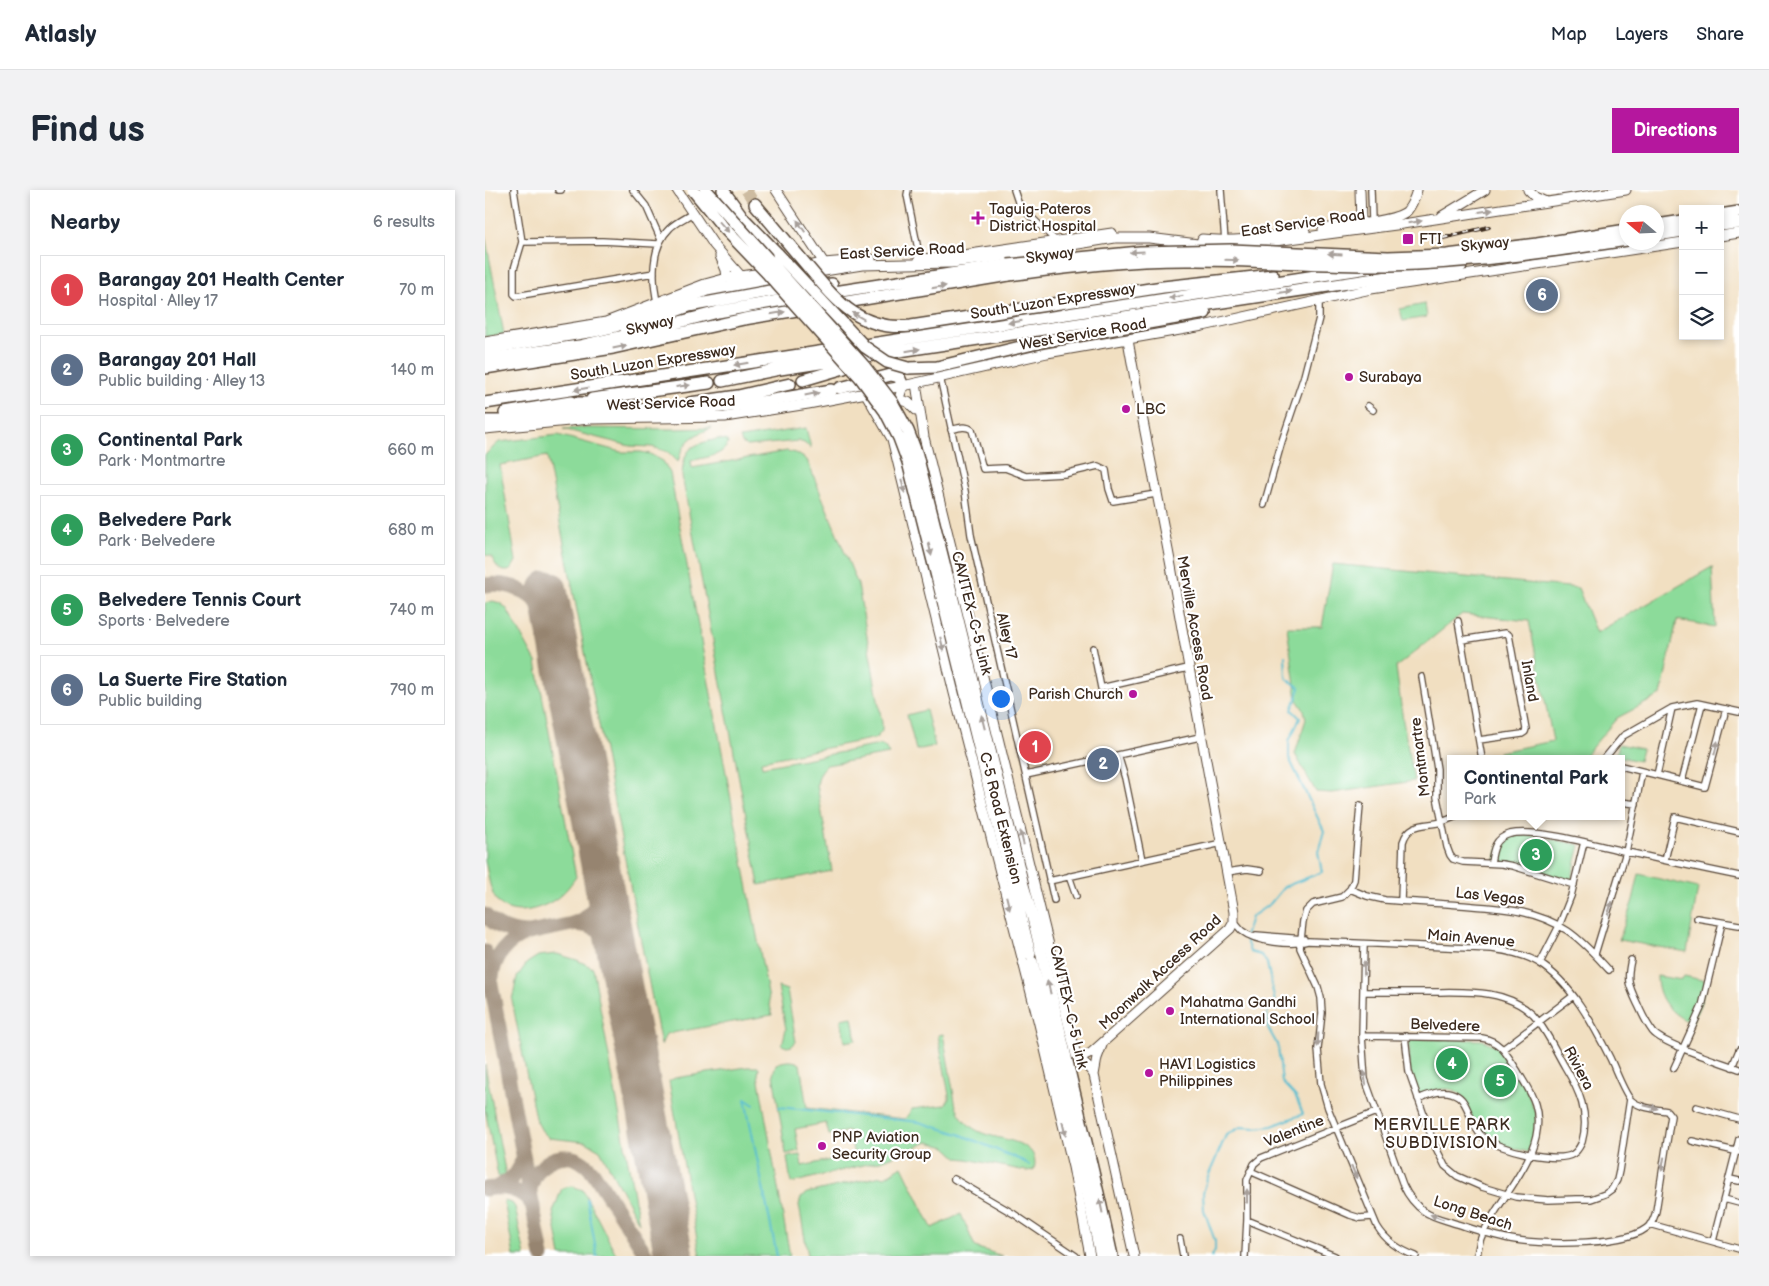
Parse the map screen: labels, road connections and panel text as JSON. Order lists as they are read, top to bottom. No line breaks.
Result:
{"streets":{"highway":["Skyway","South Luzon Expressway","CAVITEX–C-5 Link"],"main road":["East Service Road","West Service Road","Merville Access Road","C-5 Road Extension","Moonwalk Access Road"],"street":["Alley 17","Inland","Montmartre","Las Vegas","Main Avenue","Belvedere","Riviera","Valentine","Long Beach"]},"crossings":[["East Service Road","Skyway"],["West Service Road","Merville Access Road"],["West Service Road","Alley 17"],["West Service Road","C-5 Road Extension"],["Merville Access Road","Main Avenue"],["Merville Access Road","Moonwalk Access Road"],["C-5 Road Extension","Moonwalk Access Road"],["Main Avenue","Moonwalk Access Road"],["Main Avenue","Long Beach"],["Belvedere","Long Beach"],["Riviera","Long Beach"],["Valentine","Long Beach"]],"districts":["MERVILLE PARK SUBDIVISION"],"places":{"health":["Taguig-Pateros District Hospital"],"transit":["FTI"],"other":["Surabaya","LBC","Parish Church","Mahatma Gandhi International School","HAVI Logistics Philippines","PNP Aviation Security Group"]},"north":"left","page":{"header":"Atlasly","nav":["Map","Layers","Share"],"buttons":"Directions","title":"Find us","heading":["Nearby","6 results"],"map_buttons":["+","−"],"list":[{"mark":"1","name":"Barangay 201 Health Center","note":"Hospital · Alley 17","value":"70 m"},{"mark":"2","name":"Barangay 201 Hall","note":"Public building · Alley 13","value":"140 m"},{"mark":"3","name":"Continental Park","note":"Park · Montmartre","value":"660 m"},{"mark":"4","name":"Belvedere Park","note":"Park · Belvedere","value":"680 m"},{"mark":"5","name":"Belvedere Tennis Court","note":"Sports · Belvedere","value":"740 m"},{"mark":"6","name":"La Suerte Fire Station","note":"Public building","value":"790 m"}],"pins":["6","1","2","3","4","5"],"popup":["Continental Park","Park"]}}
